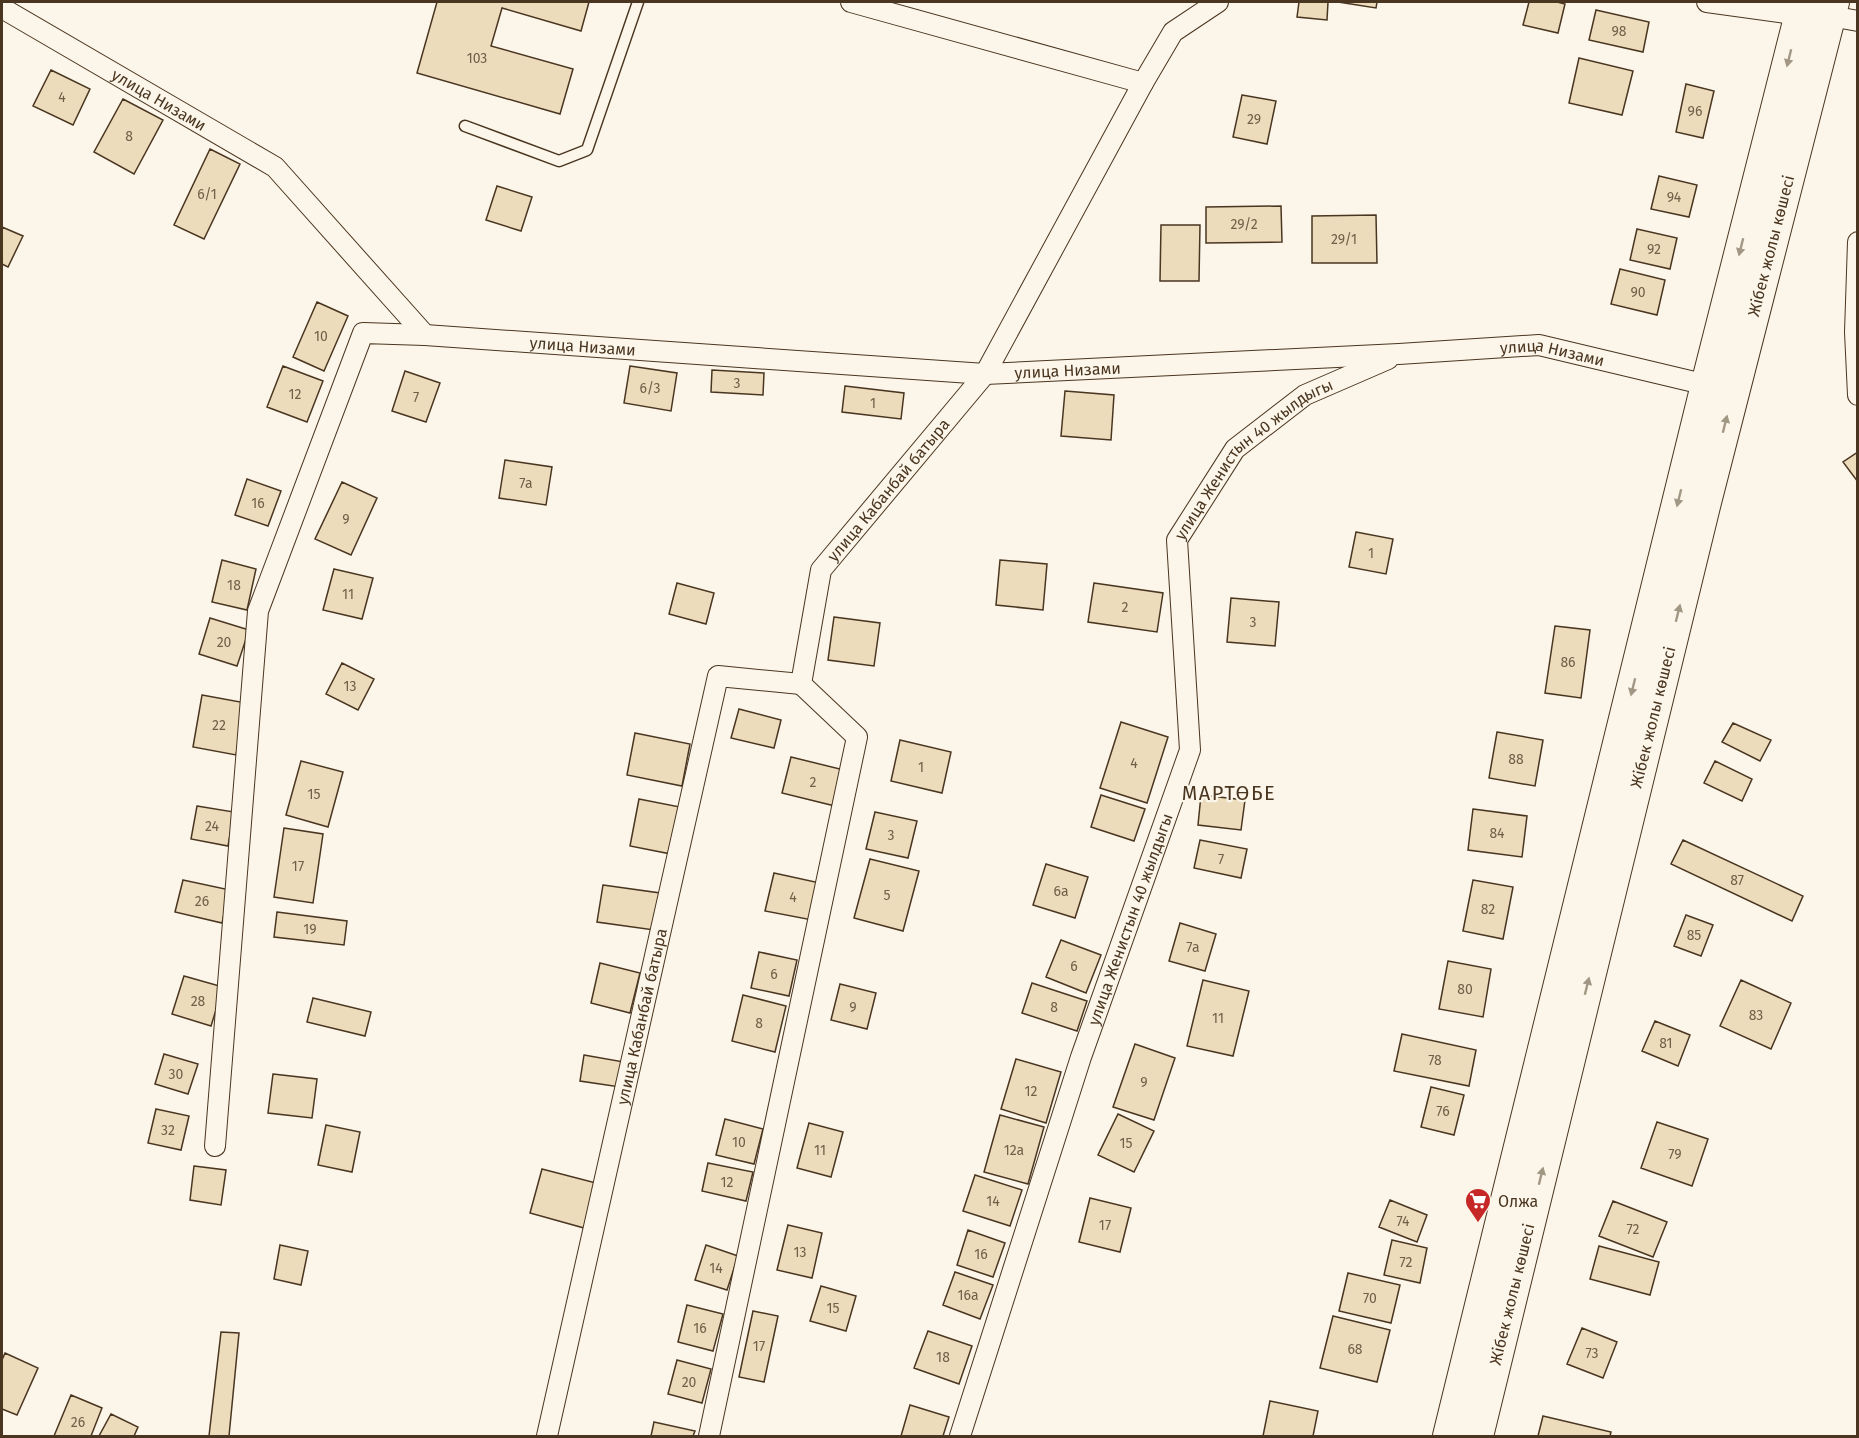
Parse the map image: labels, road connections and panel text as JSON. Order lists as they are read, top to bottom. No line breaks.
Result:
{"streets":{"main road":["Жібек жолы көшесі"],"street":["улица Низами","улица Женистын 40 жылдыгы","улица Кабанбай батыра"]},"crossings":[["улица Низами","Жібек жолы көшесі"],["улица Низами","улица Женистын 40 жылдыгы"],["улица Низами","улица Кабанбай батыра"]],"districts":["МАРТӨБЕ"],"places":{"supermarket":["Олжа"]},"house_numbers":["98","103","4","96","29","8","6/1","94","29/2","29/1","92","90","10","3","6/3","12","7","1","7а","16","9","1","18","11","2","3","20","86","13","22","88","4","1","2","15","24","84","3","7","17","87","6а","5","4","26","82","19","85","7а","6","6","80","28","9","8","83","11","8","81","78","30","9","12","76","32","10","15","11","12а","79","12","14","74","17","72","13","16","72","14","16а","70","15","16","17","68","73","18","20","26"]}
